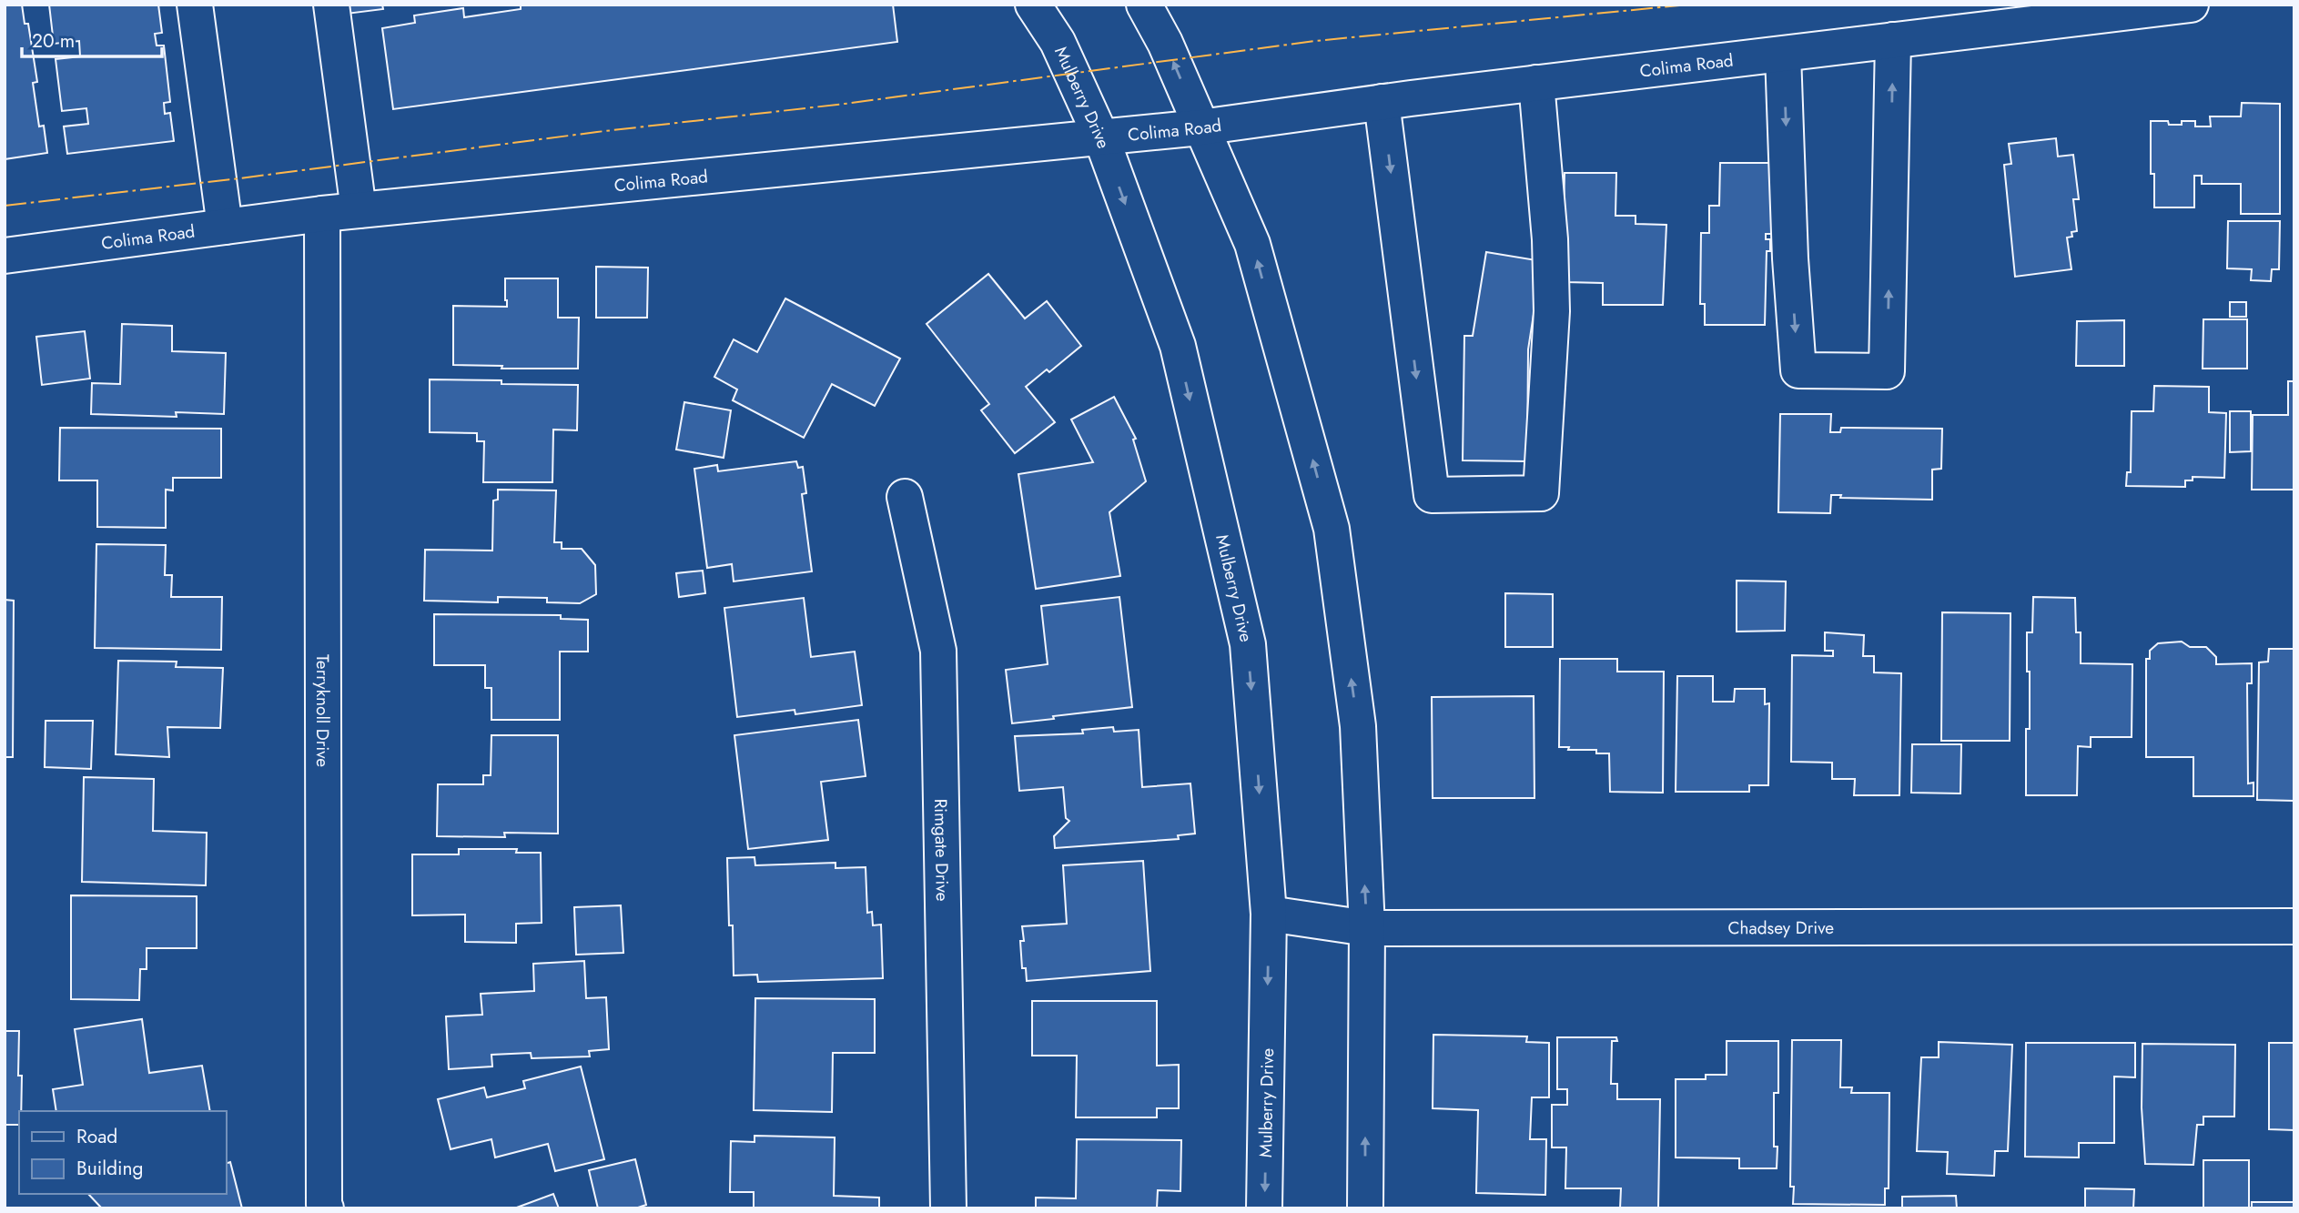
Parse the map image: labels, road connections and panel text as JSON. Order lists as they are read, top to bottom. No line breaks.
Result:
{"streets":{"main road":["Colima Road","Mulberry Drive","Terryknoll Drive","Rimgate Drive","Chadsey Drive"]},"crossings":[["Colima Road","Mulberry Drive"],["Colima Road","Terryknoll Drive"],["Mulberry Drive","Chadsey Drive"]],"legend":["Road","Building"],"scale_bar":"20 m"}
